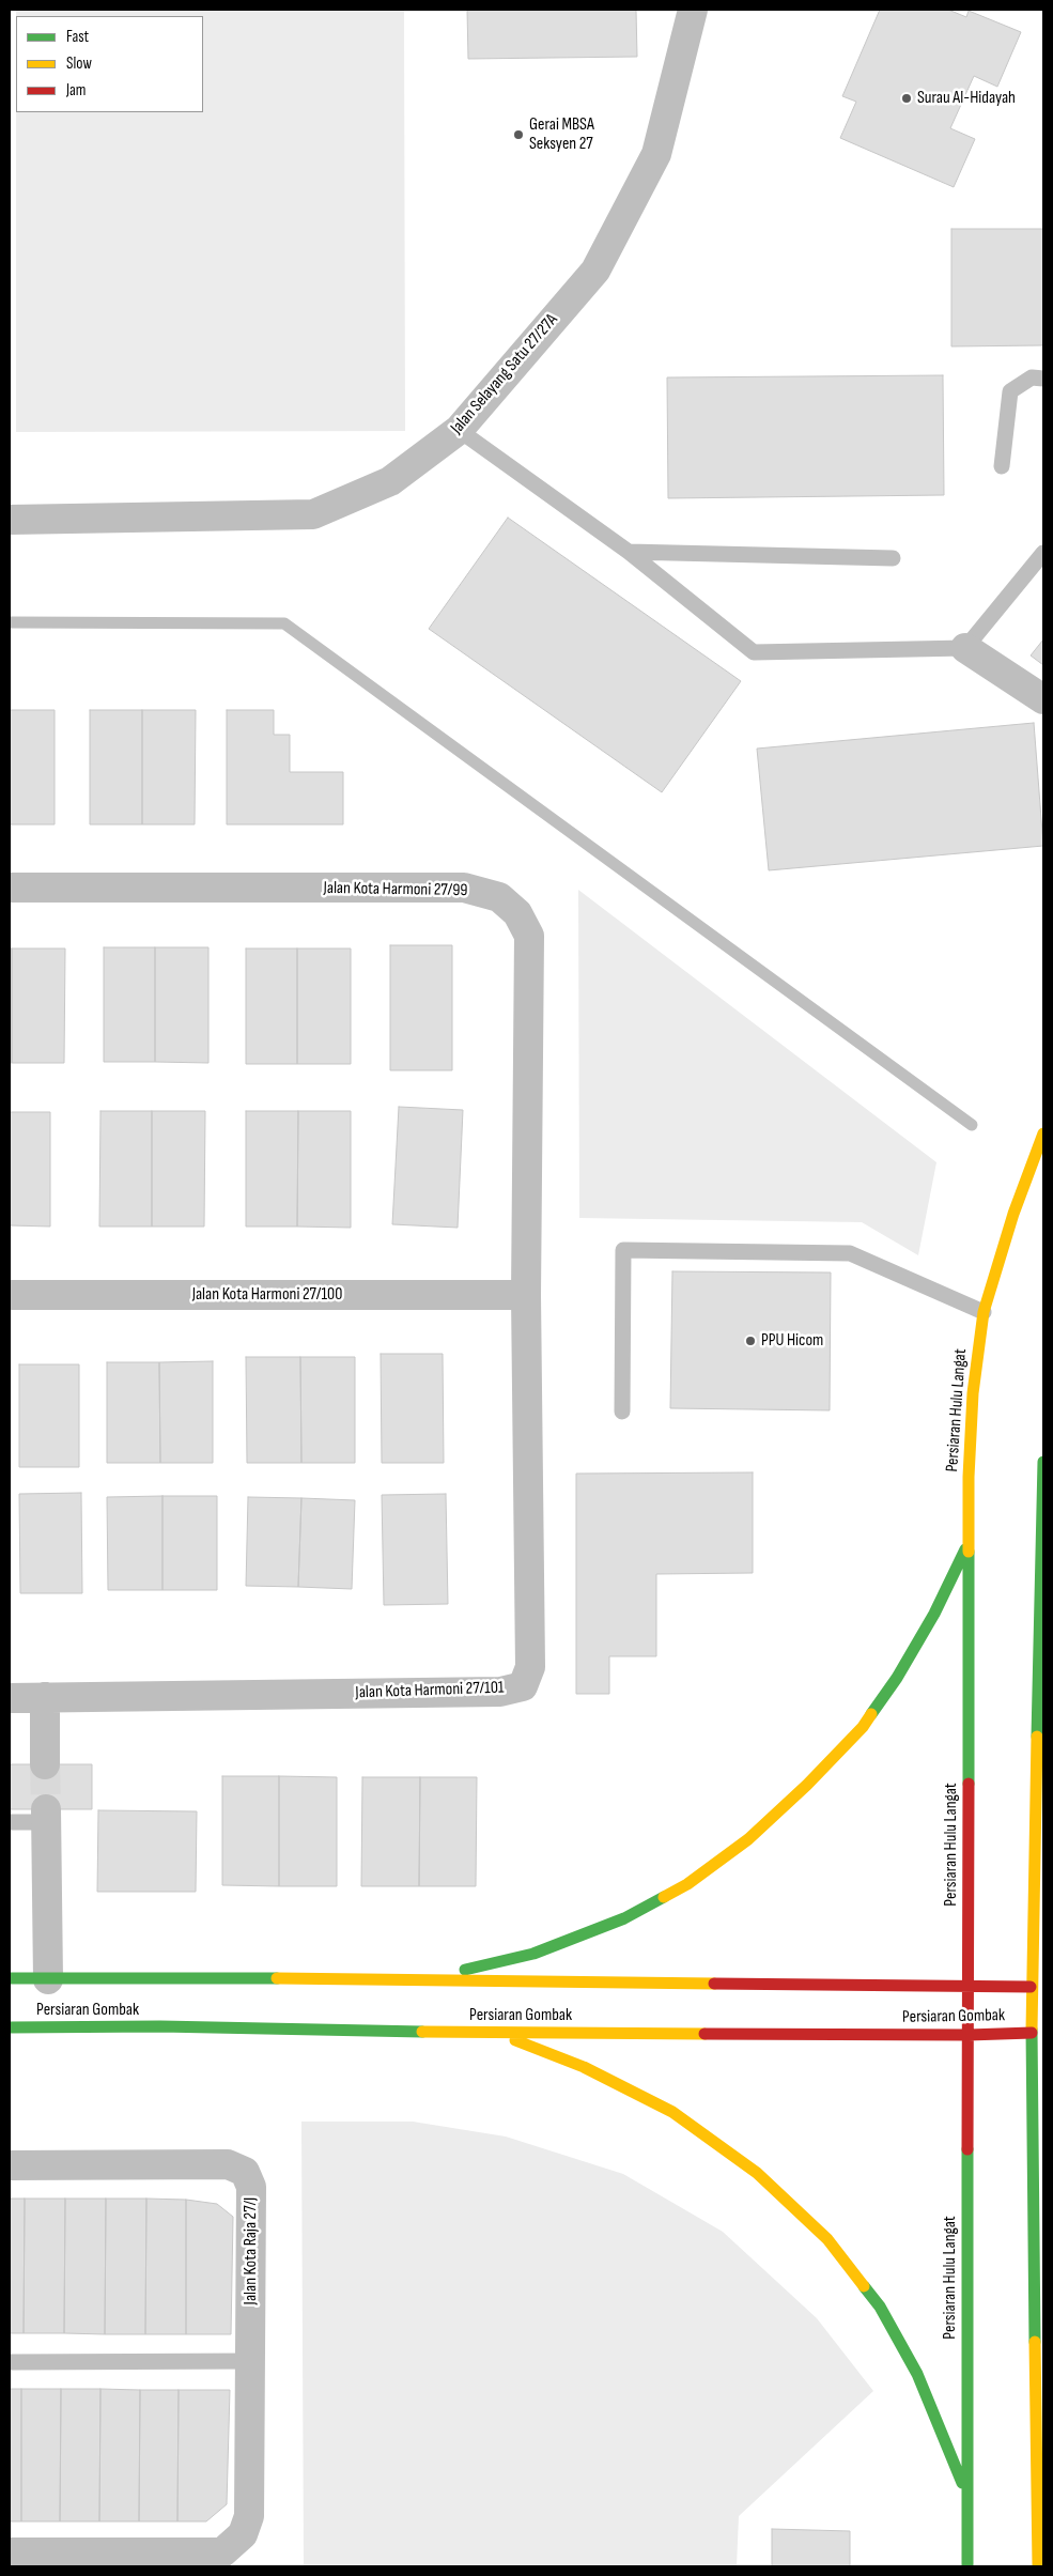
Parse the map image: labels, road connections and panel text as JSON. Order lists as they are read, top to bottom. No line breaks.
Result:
{"streets":{"main road":["Persiaran Hulu Langat","Persiaran Gombak"],"street":["Jalan Selayang Satu 27/27A","Jalan Kota Harmoni 27/99","Jalan Kota Harmoni 27/100","Jalan Kota Harmoni 27/101","Jalan Kota Raja 27/J"]},"crossings":[["Jalan Kota Harmoni 27/99","Jalan Kota Harmoni 27/100"],["Jalan Kota Harmoni 27/99","Jalan Kota Harmoni 27/101"],["Jalan Kota Harmoni 27/100","Jalan Kota Harmoni 27/101"],["Persiaran Hulu Langat","Persiaran Gombak"]],"places":["Surau Al-Hidayah","Gerai MBSA Seksyen 27","PPU Hicom"],"legend":["Fast","Slow","Jam"]}
